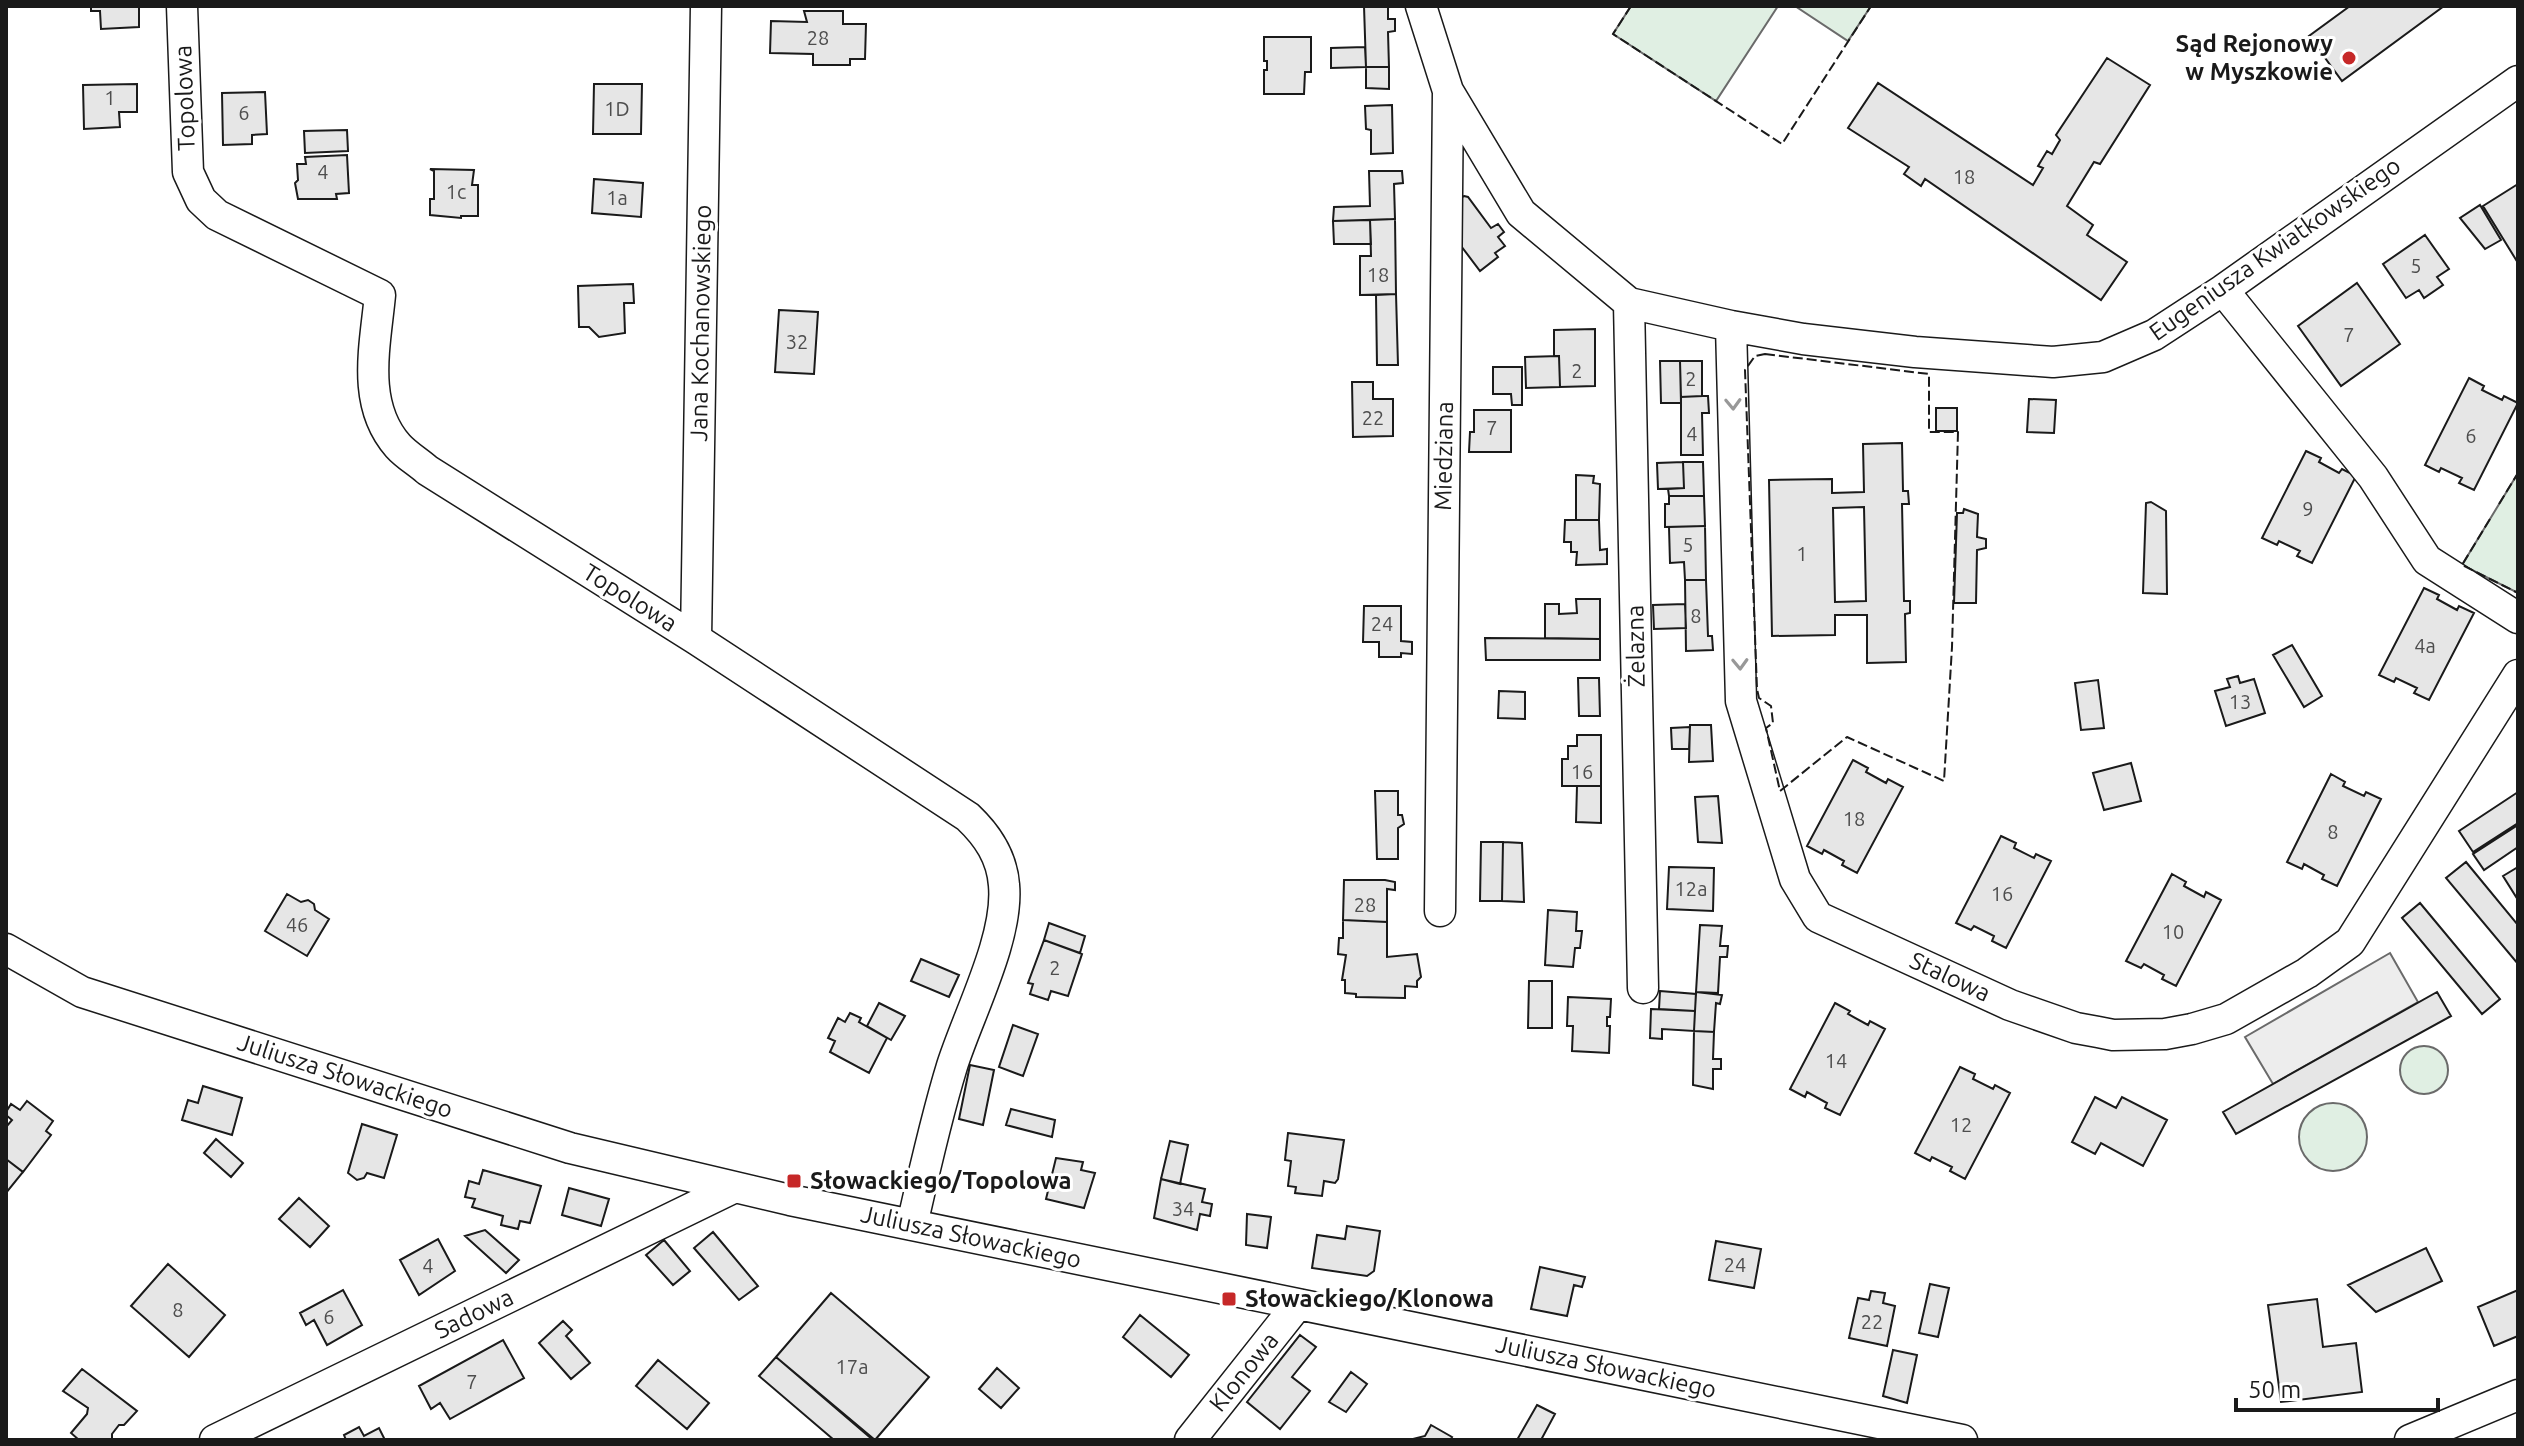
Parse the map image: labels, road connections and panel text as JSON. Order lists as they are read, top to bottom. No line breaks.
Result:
{"streets":{"street":["Topolowa","Eugeniusza Kwiatkowskiego","Jana Kochanowskiego","Miedziana","Żelazna","Stalowa","Juliusza Słowackiego","Sadowa","Klonowa"]},"crossings":[["Topolowa","Jana Kochanowskiego"],["Topolowa","Juliusza Słowackiego"],["Eugeniusza Kwiatkowskiego","Miedziana"],["Eugeniusza Kwiatkowskiego","Żelazna"],["Eugeniusza Kwiatkowskiego","Stalowa"],["Juliusza Słowackiego","Sadowa"],["Juliusza Słowackiego","Klonowa"]],"places":{"other":["Sąd Rejonowy w Myszkowie"],"transit":["Słowackiego/Topolowa","Słowackiego/Klonowa"]},"house_numbers":["28","1","1D","6","4","18","1c","1a","5","18","7","32","2","2","22","7","4","6","9","5","1","8","24","4a","13","16","18","8","12a","16","28","46","10","2","14","12","34","24","4","8","6","22","17a","7"],"scale_bar":"50 m"}
